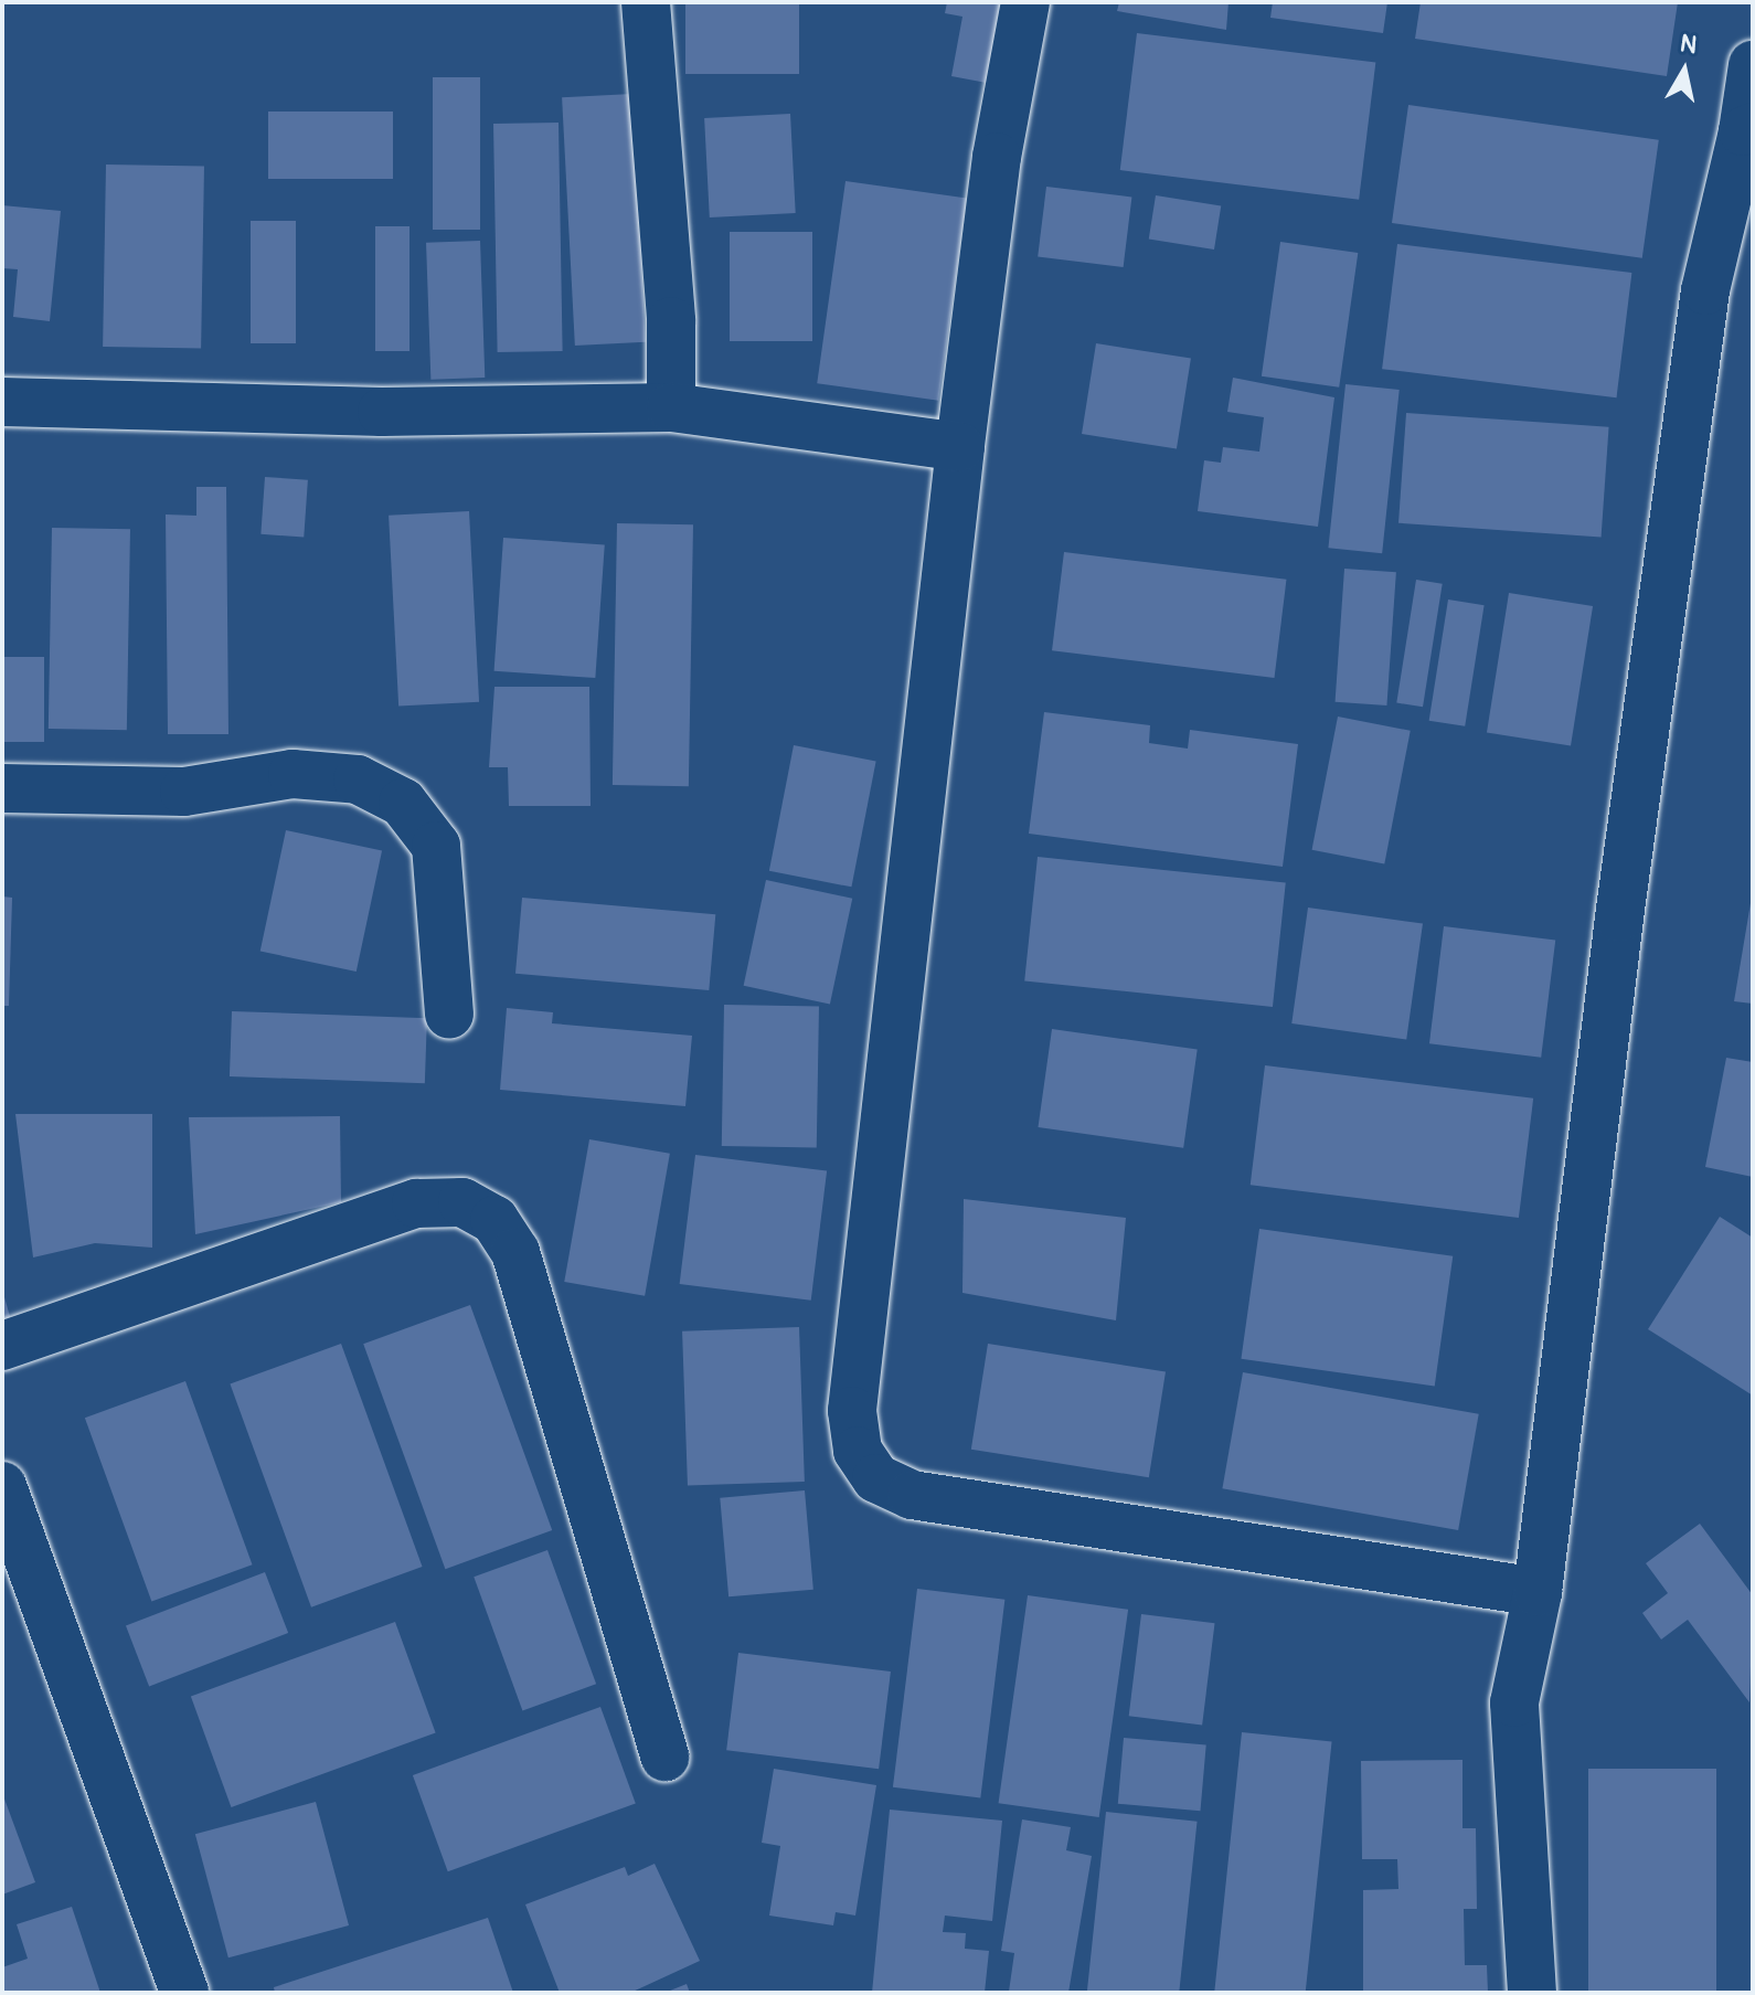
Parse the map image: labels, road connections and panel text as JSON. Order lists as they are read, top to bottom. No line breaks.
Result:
{"north":"top"}
